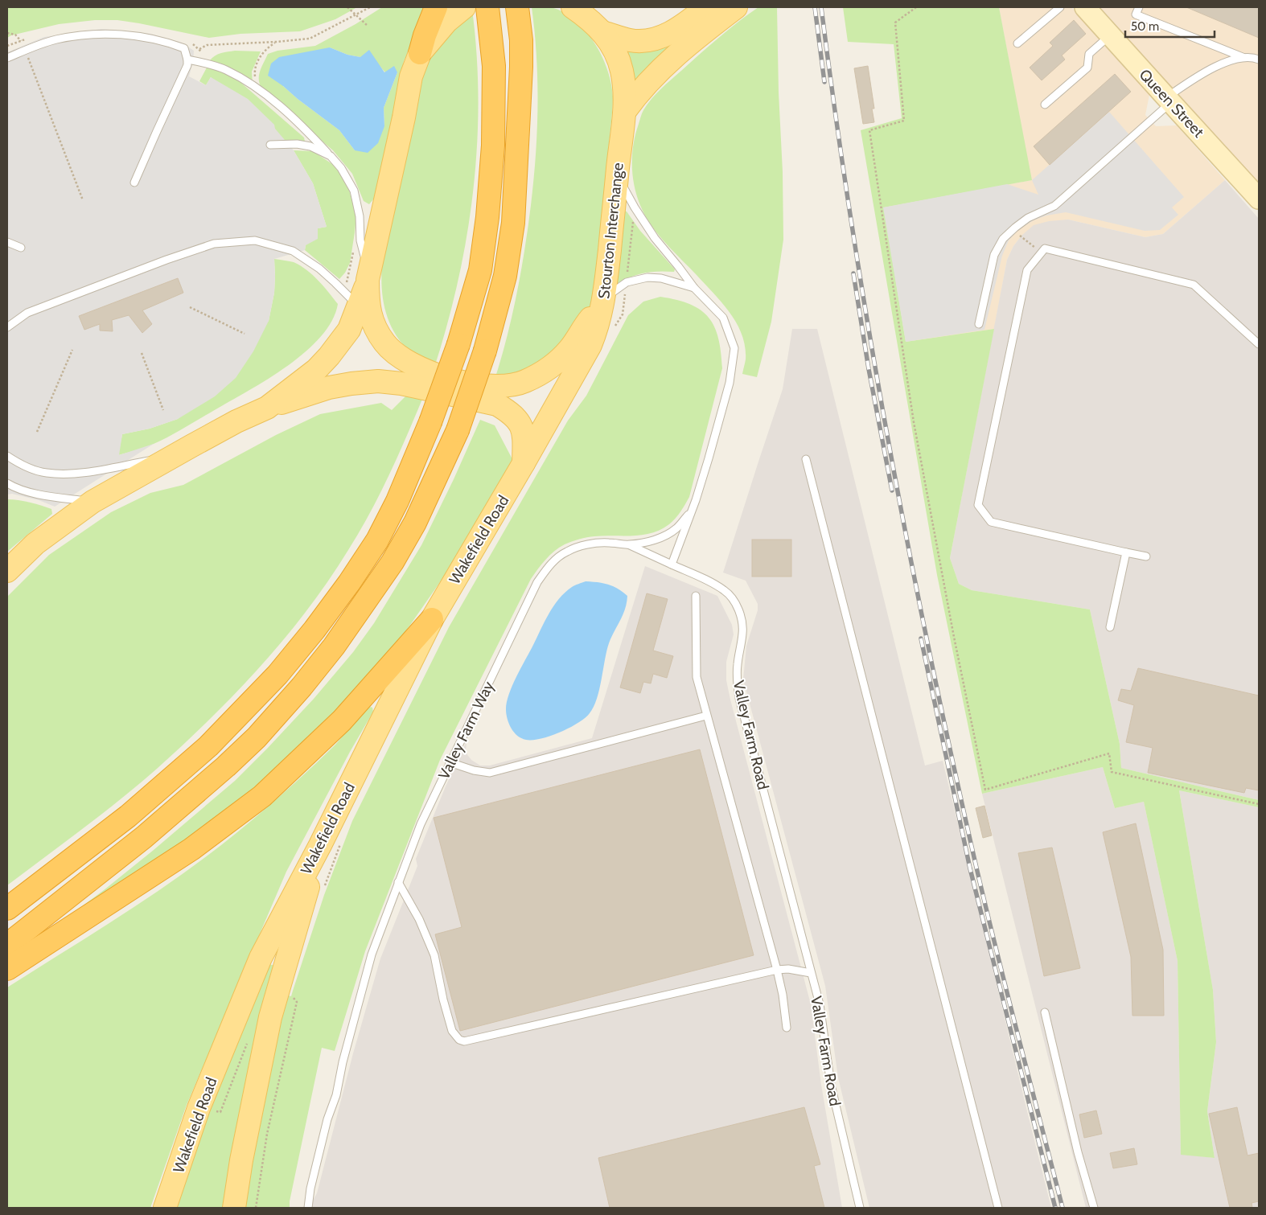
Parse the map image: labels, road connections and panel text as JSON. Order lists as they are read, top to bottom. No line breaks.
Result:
{"streets":{"main road":["Stourton Interchange","Wakefield Road"],"street":["Queen Street"],"lane":["Valley Farm Way","Valley Farm Road"]},"crossings":[["Stourton Interchange","Wakefield Road"],["Valley Farm Way","Valley Farm Road"]],"scale_bar":"50 m"}
